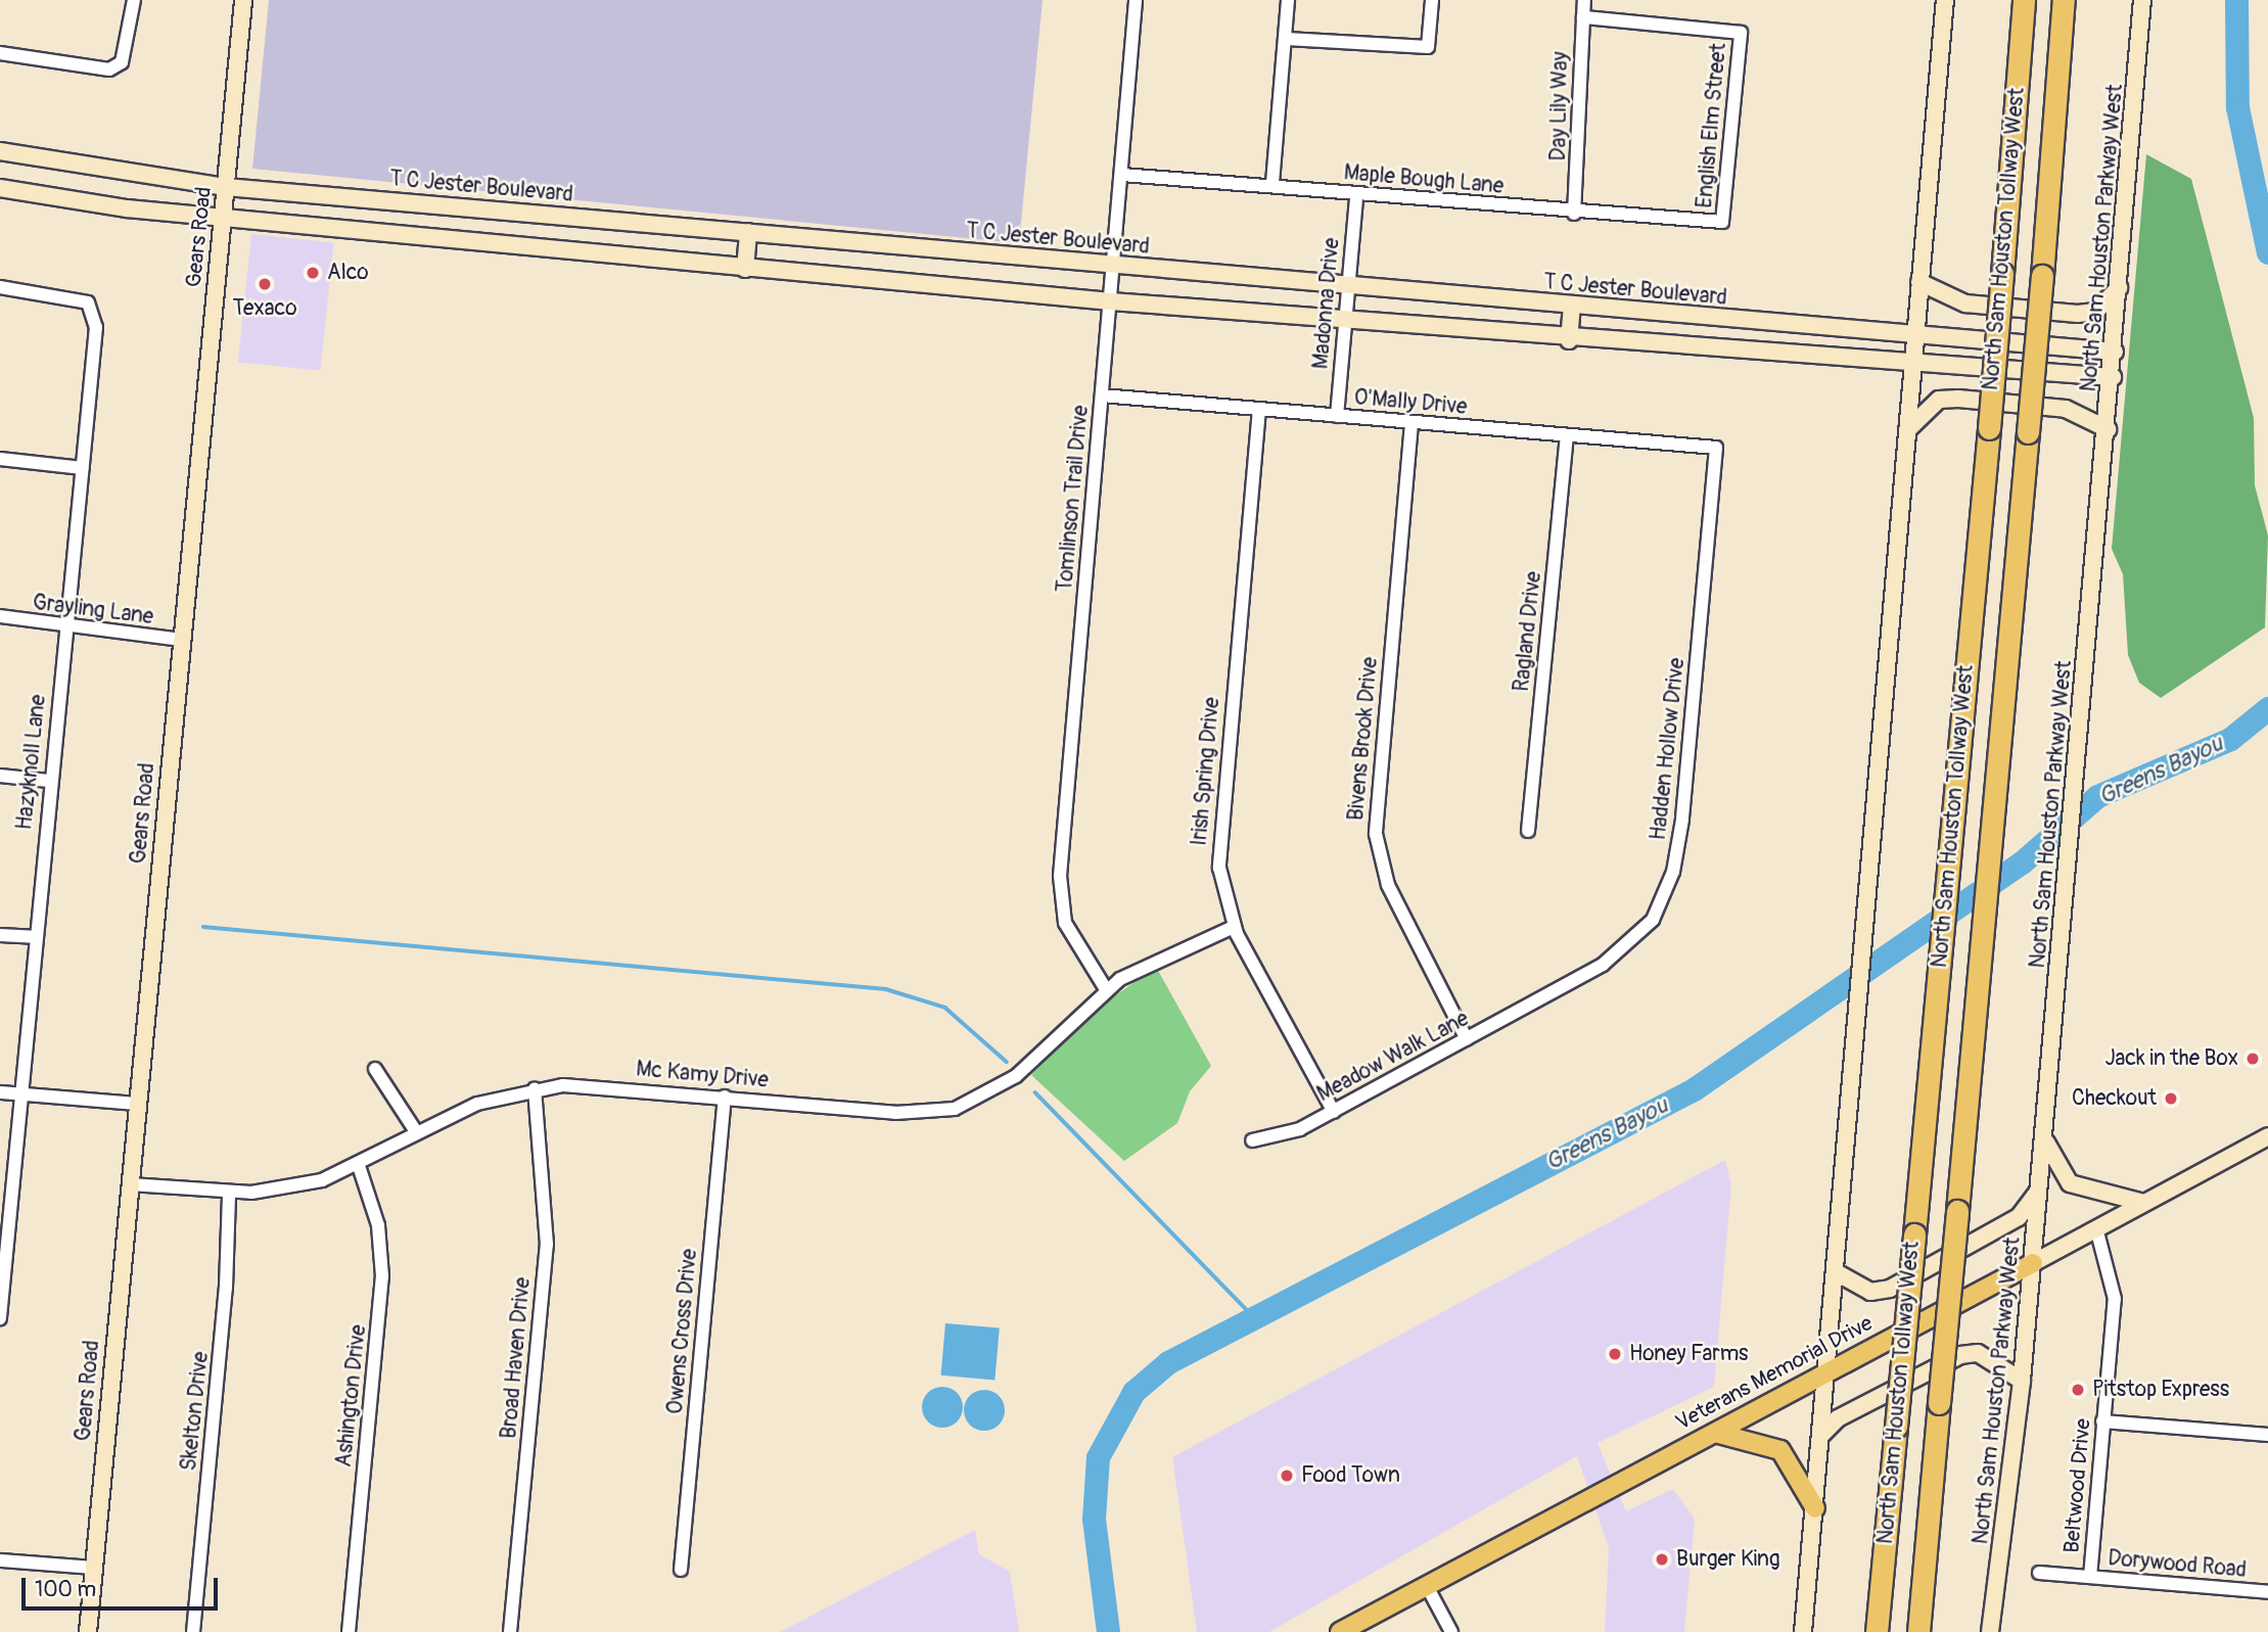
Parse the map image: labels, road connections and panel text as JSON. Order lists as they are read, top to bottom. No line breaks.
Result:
{"streets":{"highway":["North Sam Houston Tollway West"],"main road":["T C Jester Boulevard","Gears Road","North Sam Houston Parkway West","Veterans Memorial Drive"],"street":["Day Lily Way","English Elm Street","Maple Bough Lane","Madonna Drive","O'Mally Drive","Tomlinson Trail Drive","Grayling Lane","Ragland Drive","Bivens Brook Drive","Hadden Hollow Drive","Hazyknoll Lane","Irish Spring Drive","Meadow Walk Lane","Mc Kamy Drive","Owens Cross Drive","Broad Haven Drive","Ashington Drive","Skelton Drive","Beltwood Drive","Dorywood Road"]},"crossings":[["Day Lily Way","English Elm Street"],["Day Lily Way","Maple Bough Lane"],["English Elm Street","Maple Bough Lane"],["Maple Bough Lane","Madonna Drive"],["Maple Bough Lane","Tomlinson Trail Drive"],["T C Jester Boulevard","Gears Road"],["T C Jester Boulevard","North Sam Houston Parkway West"],["T C Jester Boulevard","Madonna Drive"],["T C Jester Boulevard","Tomlinson Trail Drive"],["Gears Road","Grayling Lane"],["Gears Road","Mc Kamy Drive"],["North Sam Houston Parkway West","Veterans Memorial Drive"],["Madonna Drive","O'Mally Drive"],["O'Mally Drive","Tomlinson Trail Drive"],["O'Mally Drive","Ragland Drive"],["O'Mally Drive","Bivens Brook Drive"],["O'Mally Drive","Hadden Hollow Drive"],["O'Mally Drive","Irish Spring Drive"],["Tomlinson Trail Drive","Mc Kamy Drive"],["Grayling Lane","Hazyknoll Lane"],["Bivens Brook Drive","Meadow Walk Lane"],["Hadden Hollow Drive","Meadow Walk Lane"],["Irish Spring Drive","Meadow Walk Lane"],["Irish Spring Drive","Mc Kamy Drive"],["Mc Kamy Drive","Owens Cross Drive"],["Mc Kamy Drive","Broad Haven Drive"],["Mc Kamy Drive","Ashington Drive"],["Mc Kamy Drive","Skelton Drive"],["Veterans Memorial Drive","Beltwood Drive"],["Beltwood Drive","Dorywood Road"]],"water":["Greens Bayou"],"places":["Alco","Texaco","Jack in the Box","Checkout","Honey Farms","Pitstop Express","Food Town","Burger King"],"scale_bar":"100 m"}
